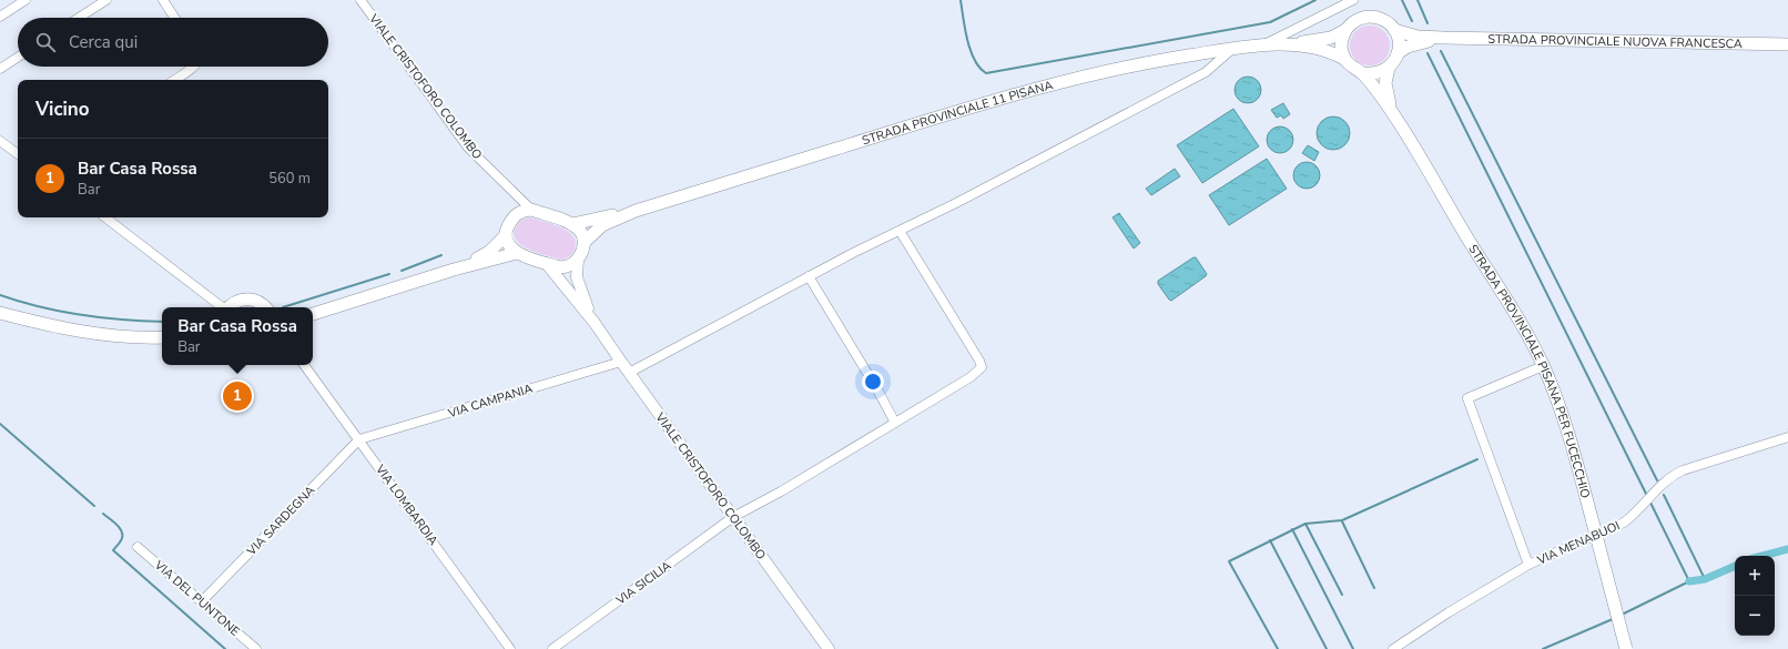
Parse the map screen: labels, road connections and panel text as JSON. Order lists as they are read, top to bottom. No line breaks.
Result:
{"streets":{"main road":["STRADA PROVINCIALE NUOVA FRANCESCA","STRADA PROVINCIALE 11 PISANA","STRADA PROVINCIALE PISANA PER FUCECCHIO"],"street":["VIALE CRISTOFORO COLOMBO","VIA CAMPANIA","VIA LOMBARDIA","VIA SARDEGNA","VIA MENABUOI","VIA SICILIA","VIA DEL PUNTONE"]},"crossings":[["STRADA PROVINCIALE NUOVA FRANCESCA","STRADA PROVINCIALE 11 PISANA"],["STRADA PROVINCIALE NUOVA FRANCESCA","STRADA PROVINCIALE PISANA PER FUCECCHIO"],["VIALE CRISTOFORO COLOMBO","STRADA PROVINCIALE 11 PISANA"],["VIALE CRISTOFORO COLOMBO","VIA CAMPANIA"],["VIALE CRISTOFORO COLOMBO","VIA SICILIA"],["STRADA PROVINCIALE 11 PISANA","STRADA PROVINCIALE PISANA PER FUCECCHIO"],["VIA CAMPANIA","VIA LOMBARDIA"],["VIA CAMPANIA","VIA SARDEGNA"],["VIA LOMBARDIA","VIA SARDEGNA"],["VIA SARDEGNA","VIA DEL PUNTONE"]],"page":{"search":"Cerca qui","heading":"Vicino","list":[{"mark":"1","name":"Bar Casa Rossa","note":"Bar","value":"560 m"}],"popup":["Bar Casa Rossa","Bar"],"pins":"1","map_buttons":["+","−"]}}
